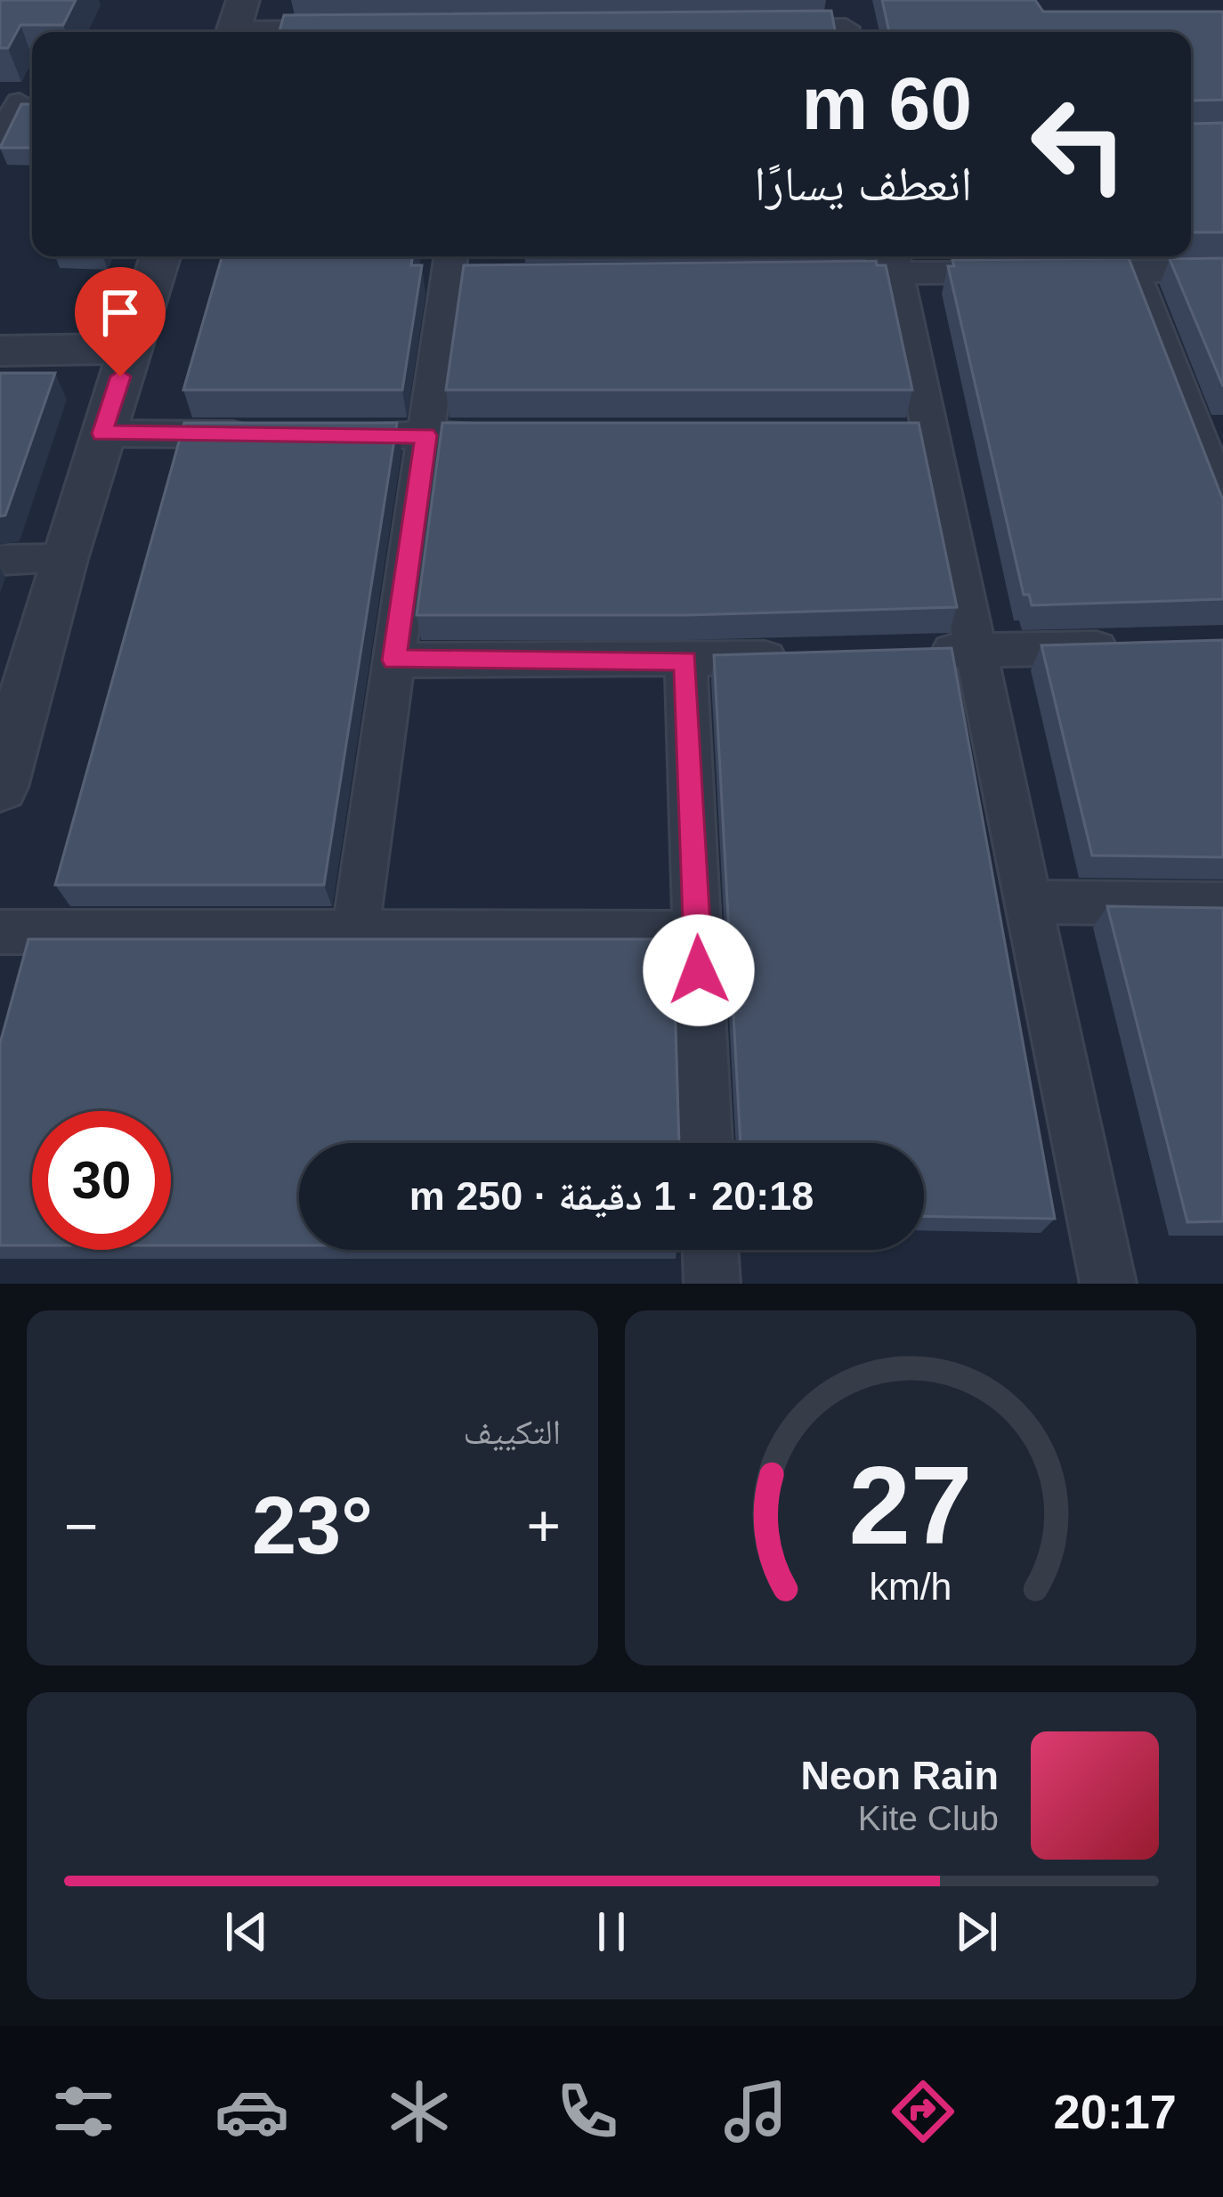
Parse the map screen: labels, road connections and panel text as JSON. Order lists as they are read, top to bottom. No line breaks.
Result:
{"page":{"turn":["60 m","انعطف يسارًا"],"limit":"30","trip":"20:18 · 1 دقيقة · 250 m","tile":"التكييف","heat":["−","23°","+"],"song":["Neon Rain","Kite Club"],"tabs":"20:17","gauge":["27","km/h"]}}
